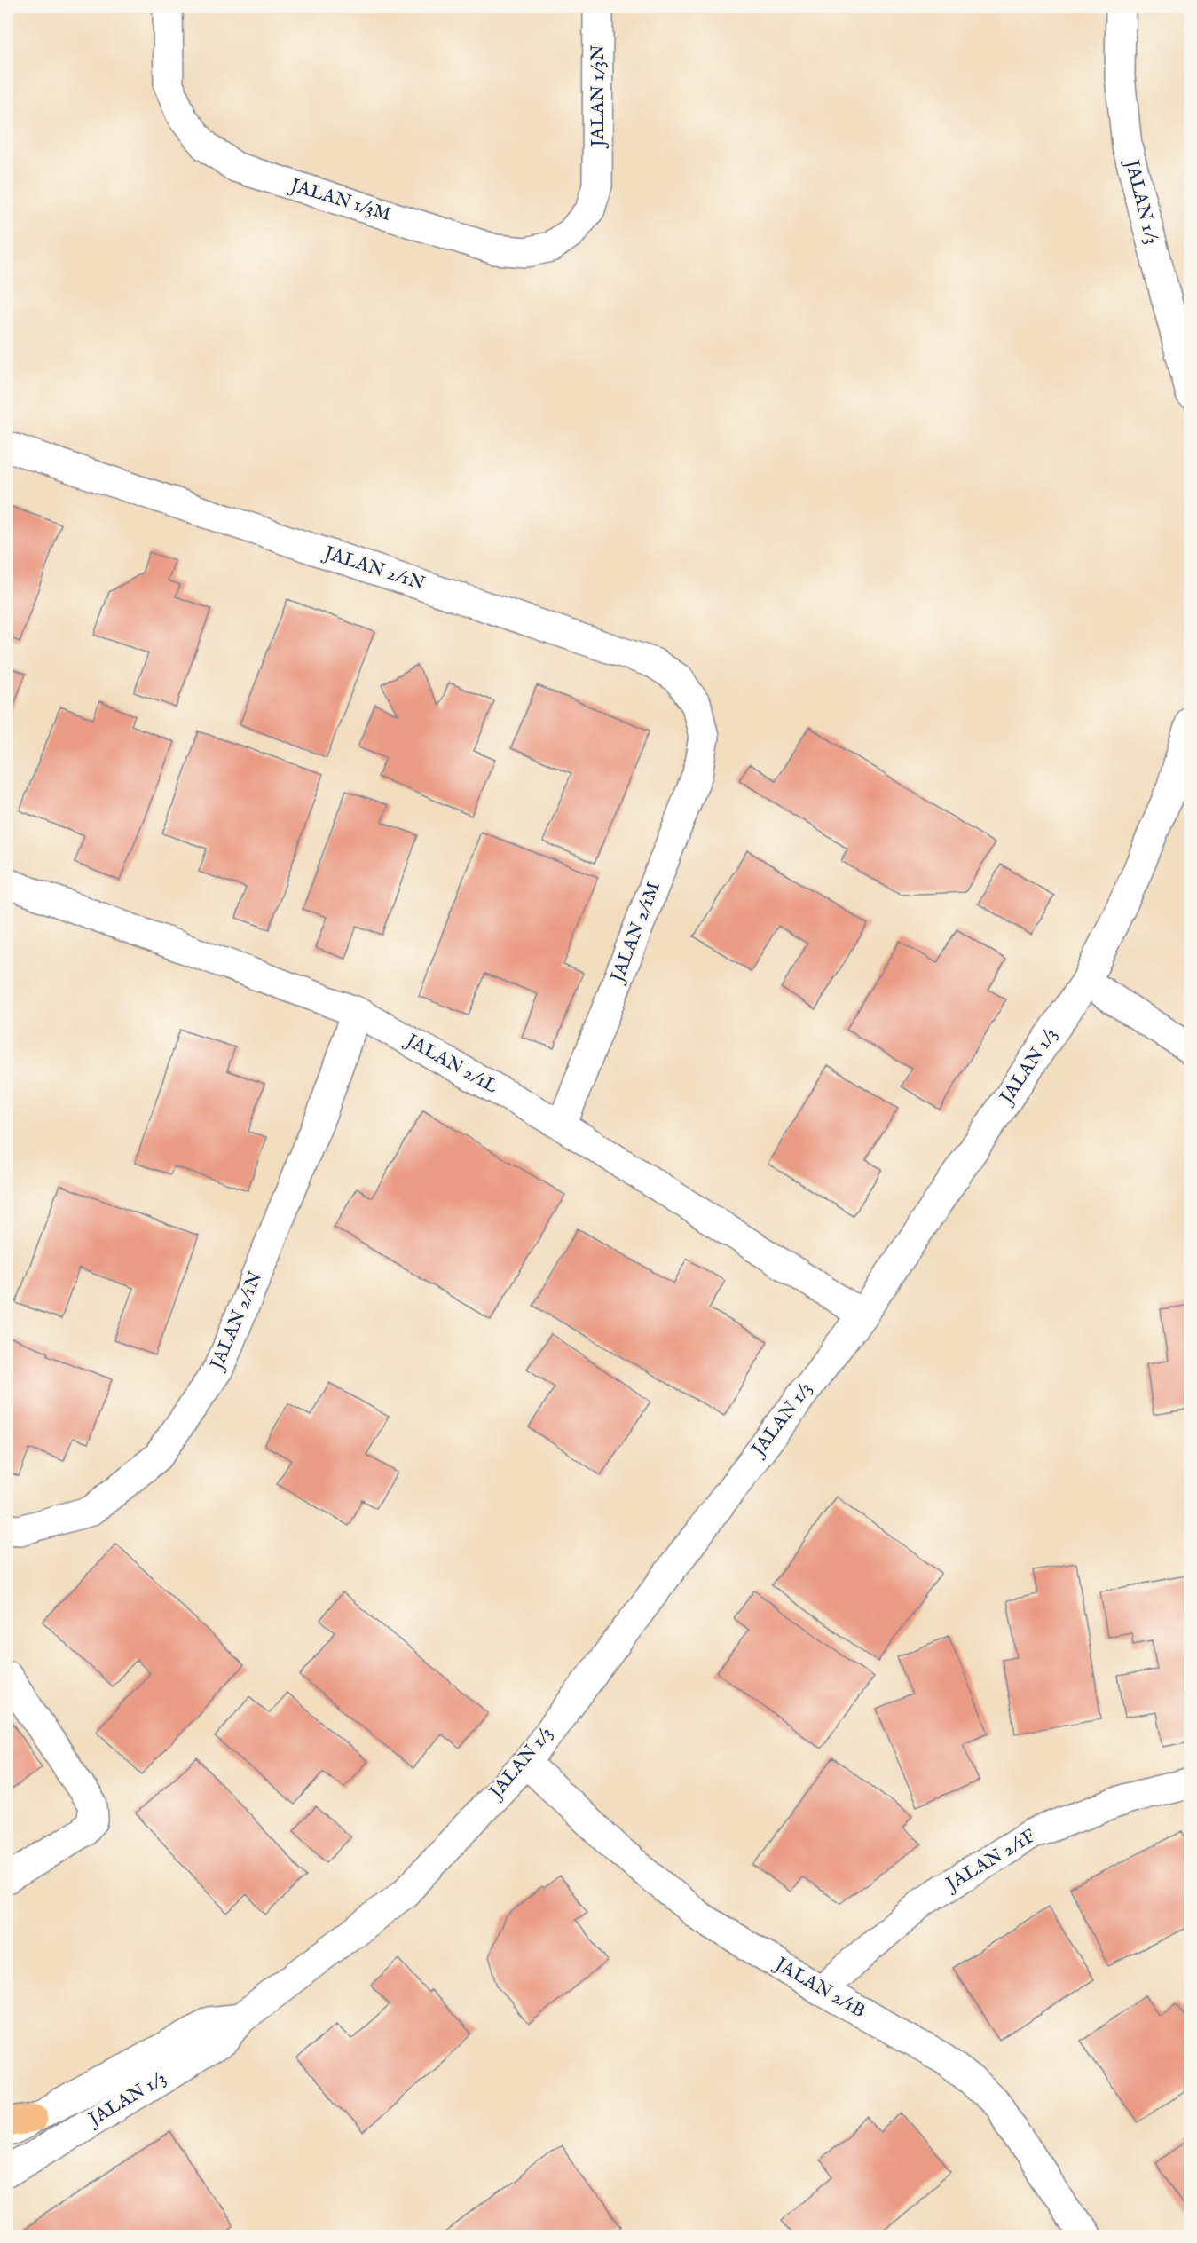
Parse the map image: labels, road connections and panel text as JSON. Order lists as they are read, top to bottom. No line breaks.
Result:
{"streets":{"street":["JALAN 1/3N","JALAN 1/3M","JALAN 1/3","JALAN 2/1N","JALAN 2/1M","JALAN 2/1L","JALAN 2/1F","JALAN 2/1B"]},"crossings":[["JALAN 1/3N","JALAN 1/3M"],["JALAN 1/3","JALAN 2/1L"],["JALAN 1/3","JALAN 2/1B"],["JALAN 2/1N","JALAN 2/1M"],["JALAN 2/1N","JALAN 2/1L"],["JALAN 2/1M","JALAN 2/1L"],["JALAN 2/1F","JALAN 2/1B"]]}
